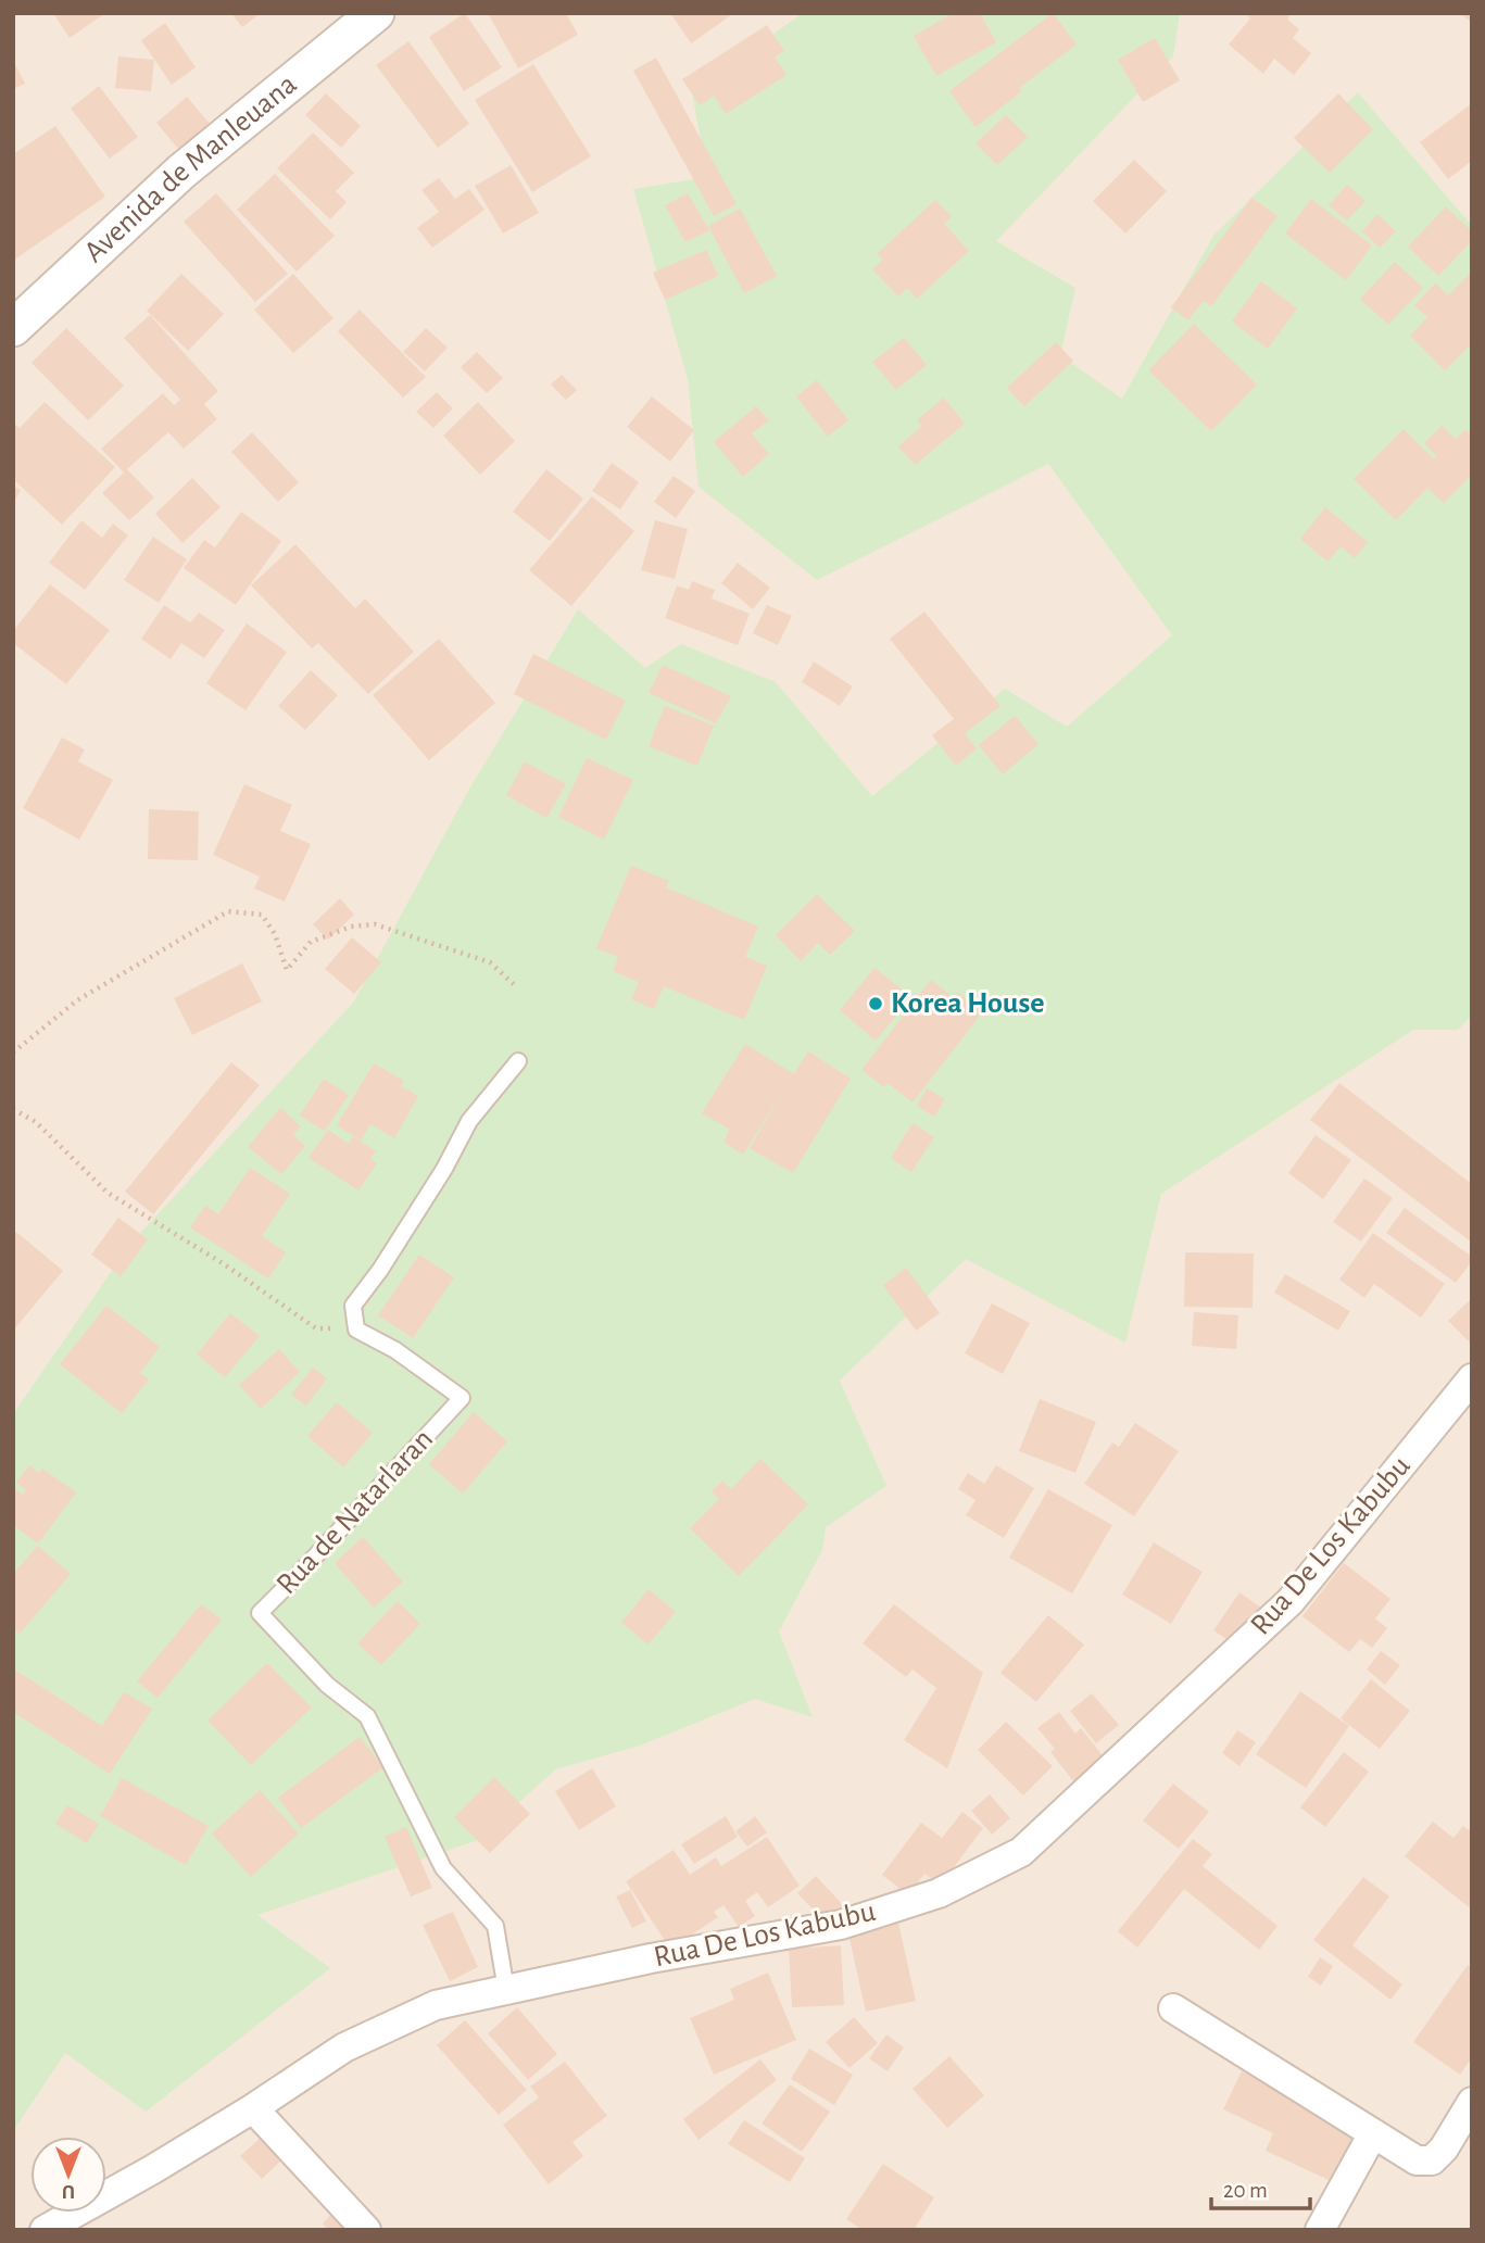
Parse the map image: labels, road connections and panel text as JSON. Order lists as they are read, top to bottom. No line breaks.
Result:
{"streets":{"street":["Avenida de Manleuana","Rua De Los Kabubu"],"lane":["Rua de Natarlaran"]},"crossings":[["Rua de Natarlaran","Rua De Los Kabubu"]],"places":["Korea House"],"scale_bar":"20 m","north":"bottom"}
